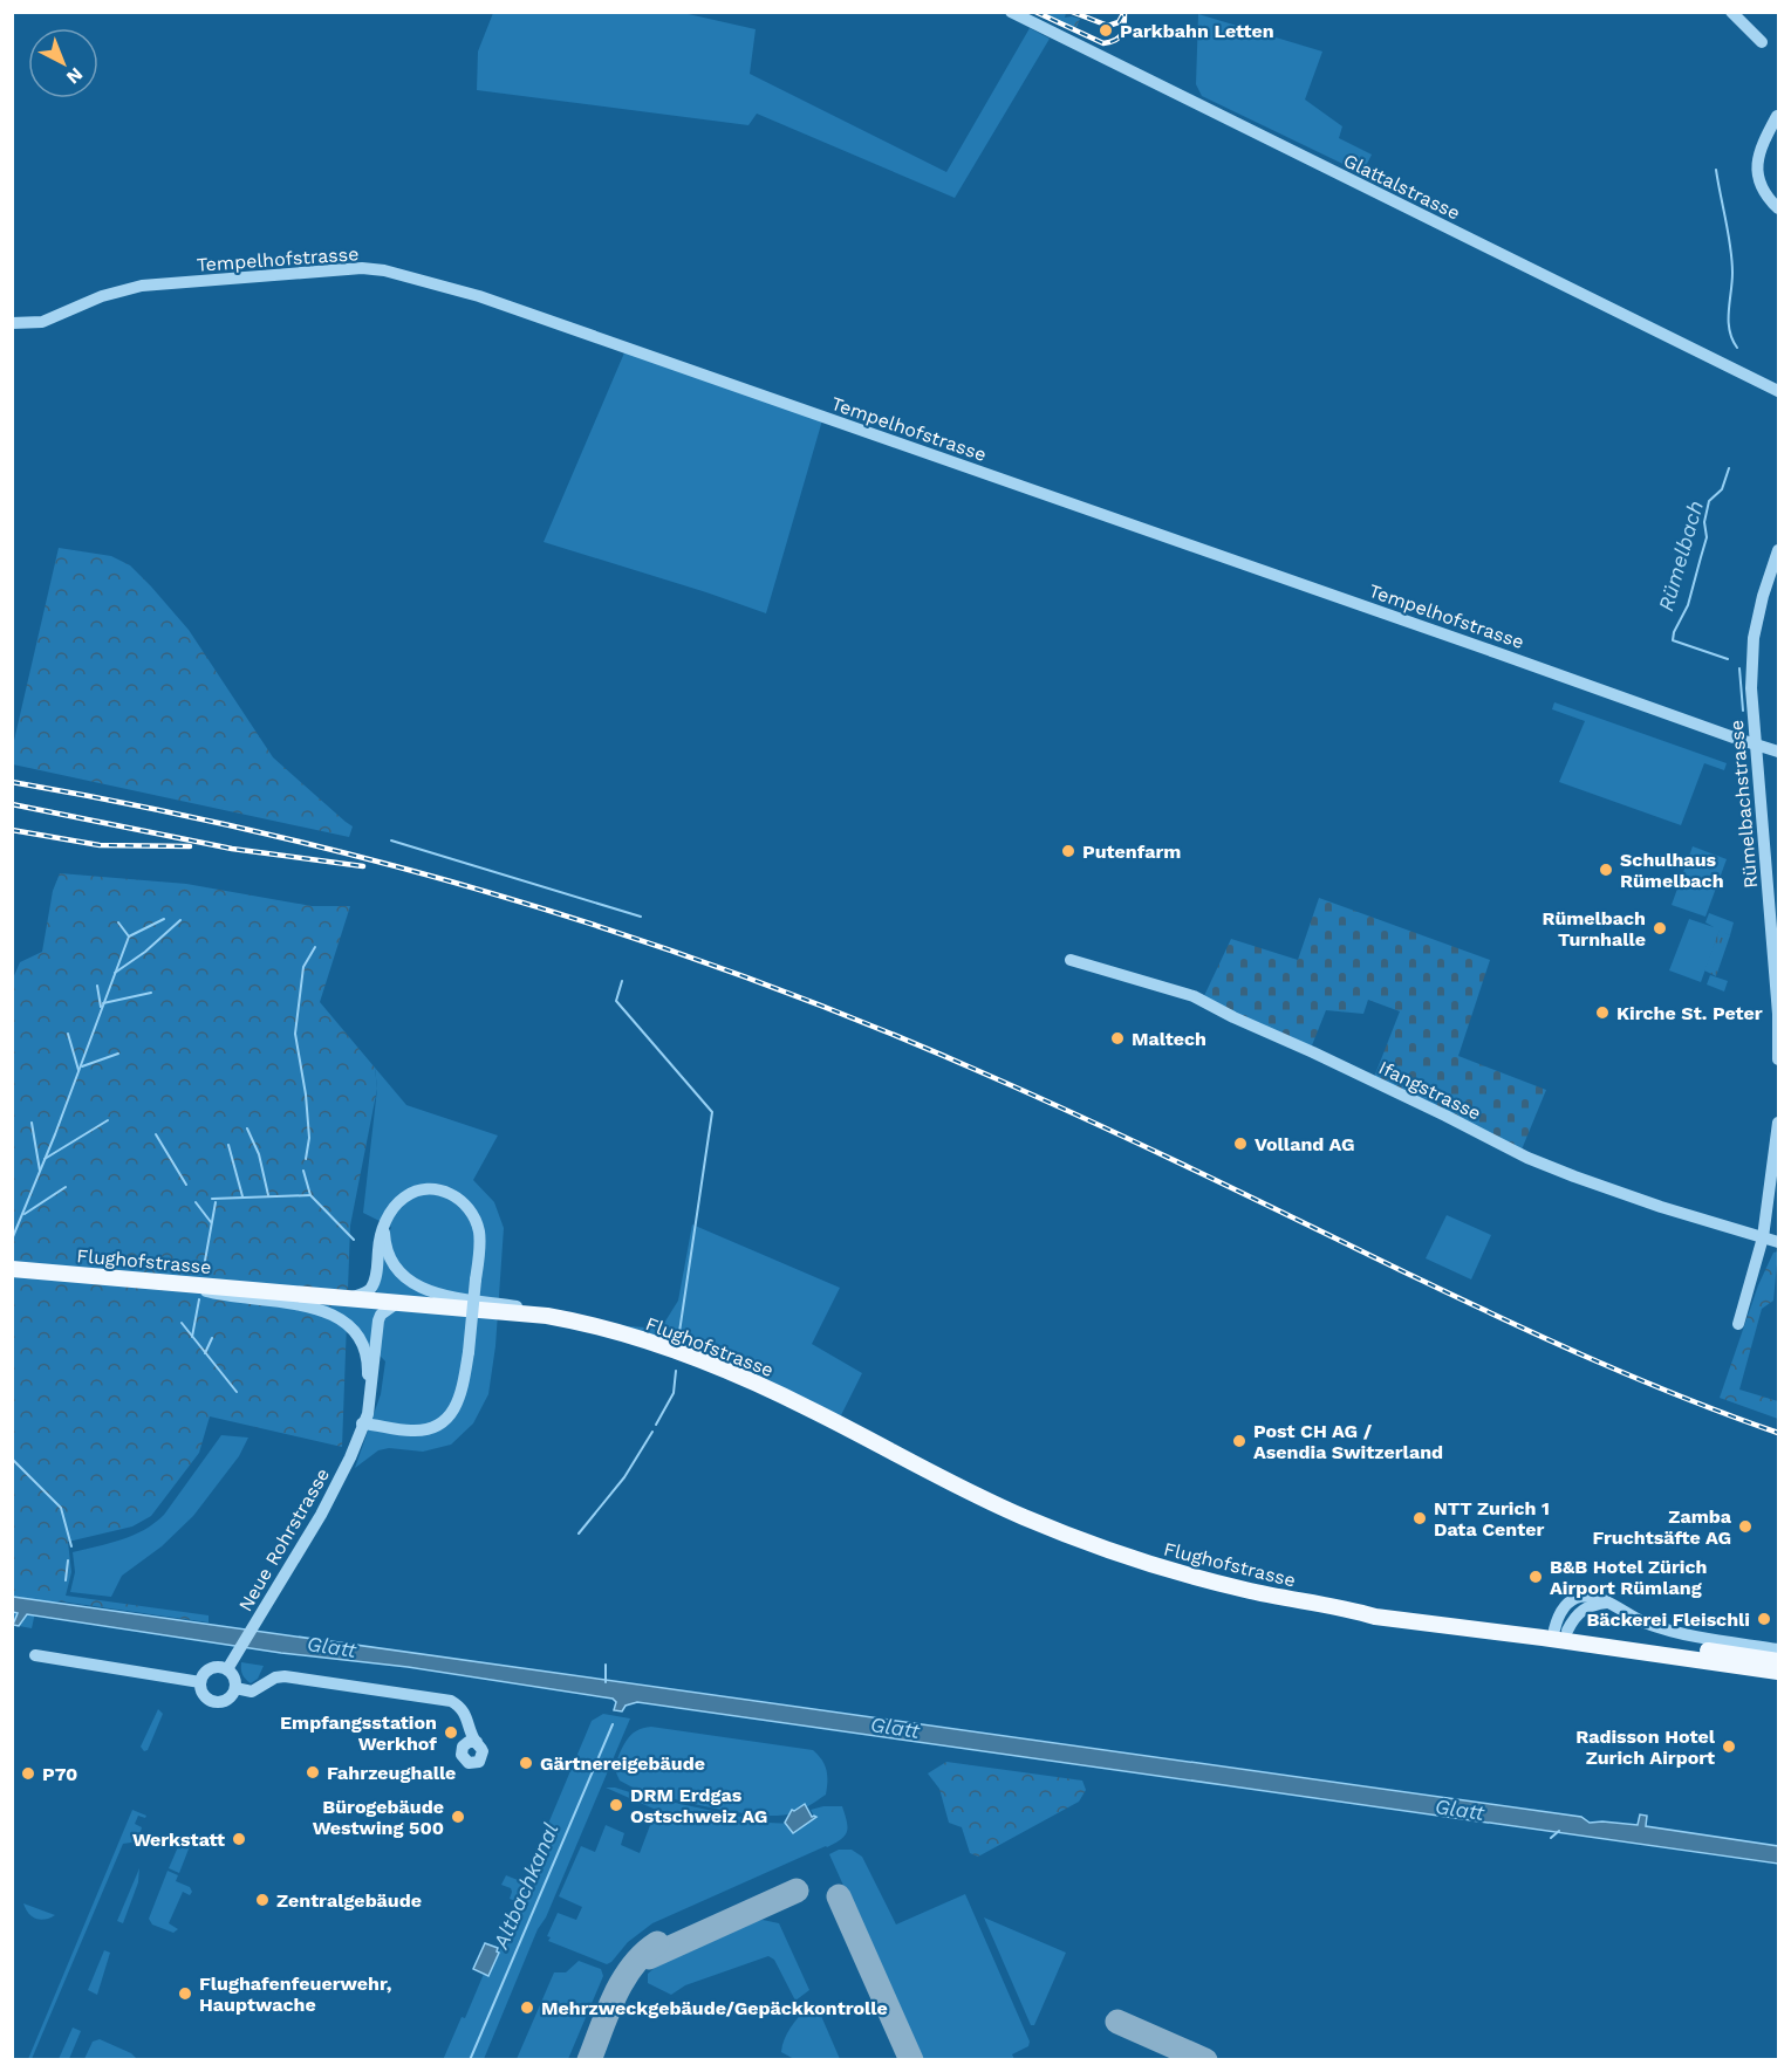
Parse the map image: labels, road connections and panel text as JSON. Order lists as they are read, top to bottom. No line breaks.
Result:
{"streets":{"main road":["Flughofstrasse"],"street":["Glattalstrasse","Tempelhofstrasse","Rümelbachstrasse","Ifangstrasse","Neue Rohrstrasse"]},"crossings":[["Tempelhofstrasse","Rümelbachstrasse"],["Flughofstrasse","Neue Rohrstrasse"]],"water":["Rümelbach","Glatt","Altbachkanal"],"places":["Parkbahn Letten","Putenfarm","Schulhaus Rümelbach","Rümelbach Turnhalle","Kirche St. Peter","Maltech","Volland AG","Post CH AG / Asendia Switzerland","NTT Zurich 1 Data Center","Zamba Fruchtsäfte AG","B&B Hotel Zürich Airport Rümlang","Bäckerei Fleischli","Empfangsstation Werkhof","Radisson Hotel Zurich Airport","Gärtnereigebäude","Fahrzeughalle","P70","DRM Erdgas Ostschweiz AG","Bürogebäude Westwing 500","Werkstatt","Zentralgebäude","Flughafenfeuerwehr, Hauptwache","Mehrzweckgebäude/Gepäckkontrolle"],"north":"bottom right"}
